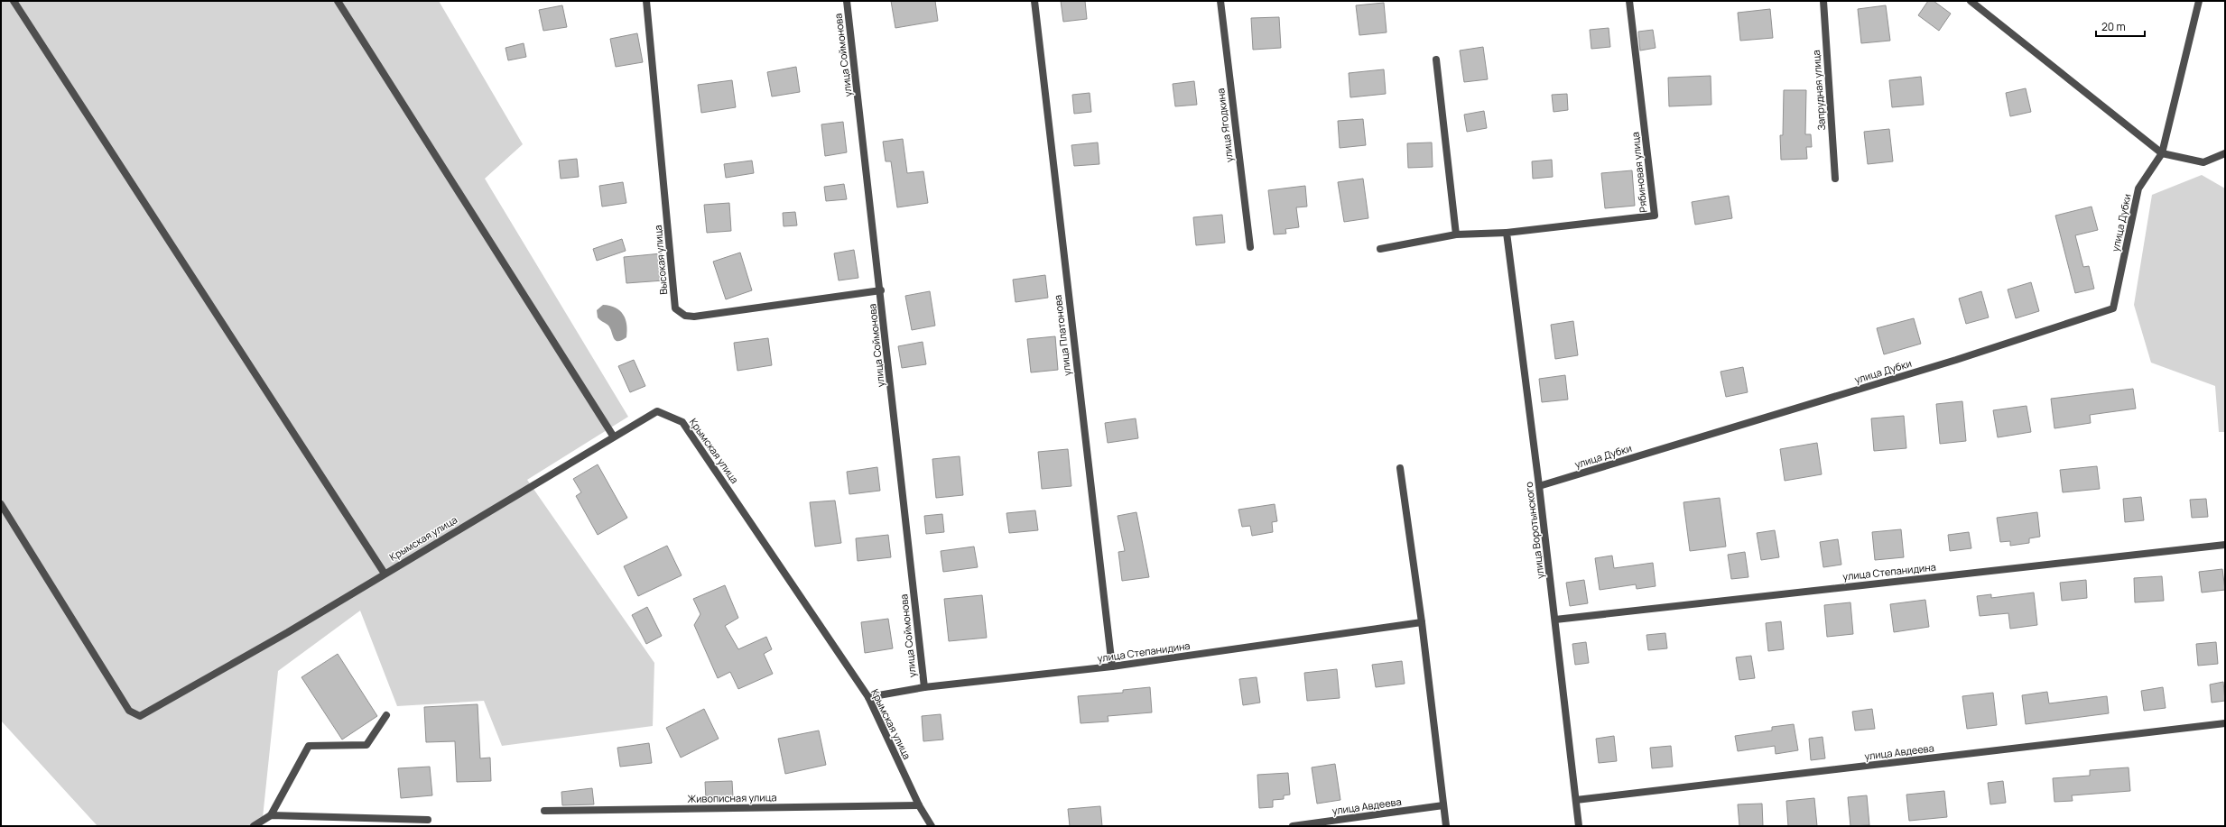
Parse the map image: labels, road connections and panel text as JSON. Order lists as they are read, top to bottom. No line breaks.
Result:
{"streets":{"street":["улица Соймонова","Запрудная улица","улица Ягодкина","Рябиновая улица","улица Дубки","Высокая улица","улица Платонова","Крымская улица","улица Воротынского","улица Степанидина","улица Авдеева","Живописная улица"]},"crossings":[["улица Соймонова","Высокая улица"],["улица Соймонова","улица Степанидина"],["Рябиновая улица","улица Воротынского"],["улица Дубки","улица Воротынского"],["улица Платонова","улица Степанидина"],["Крымская улица","улица Степанидина"],["Крымская улица","Живописная улица"],["улица Воротынского","улица Степанидина"],["улица Воротынского","улица Авдеева"]],"scale_bar":"20 m"}
